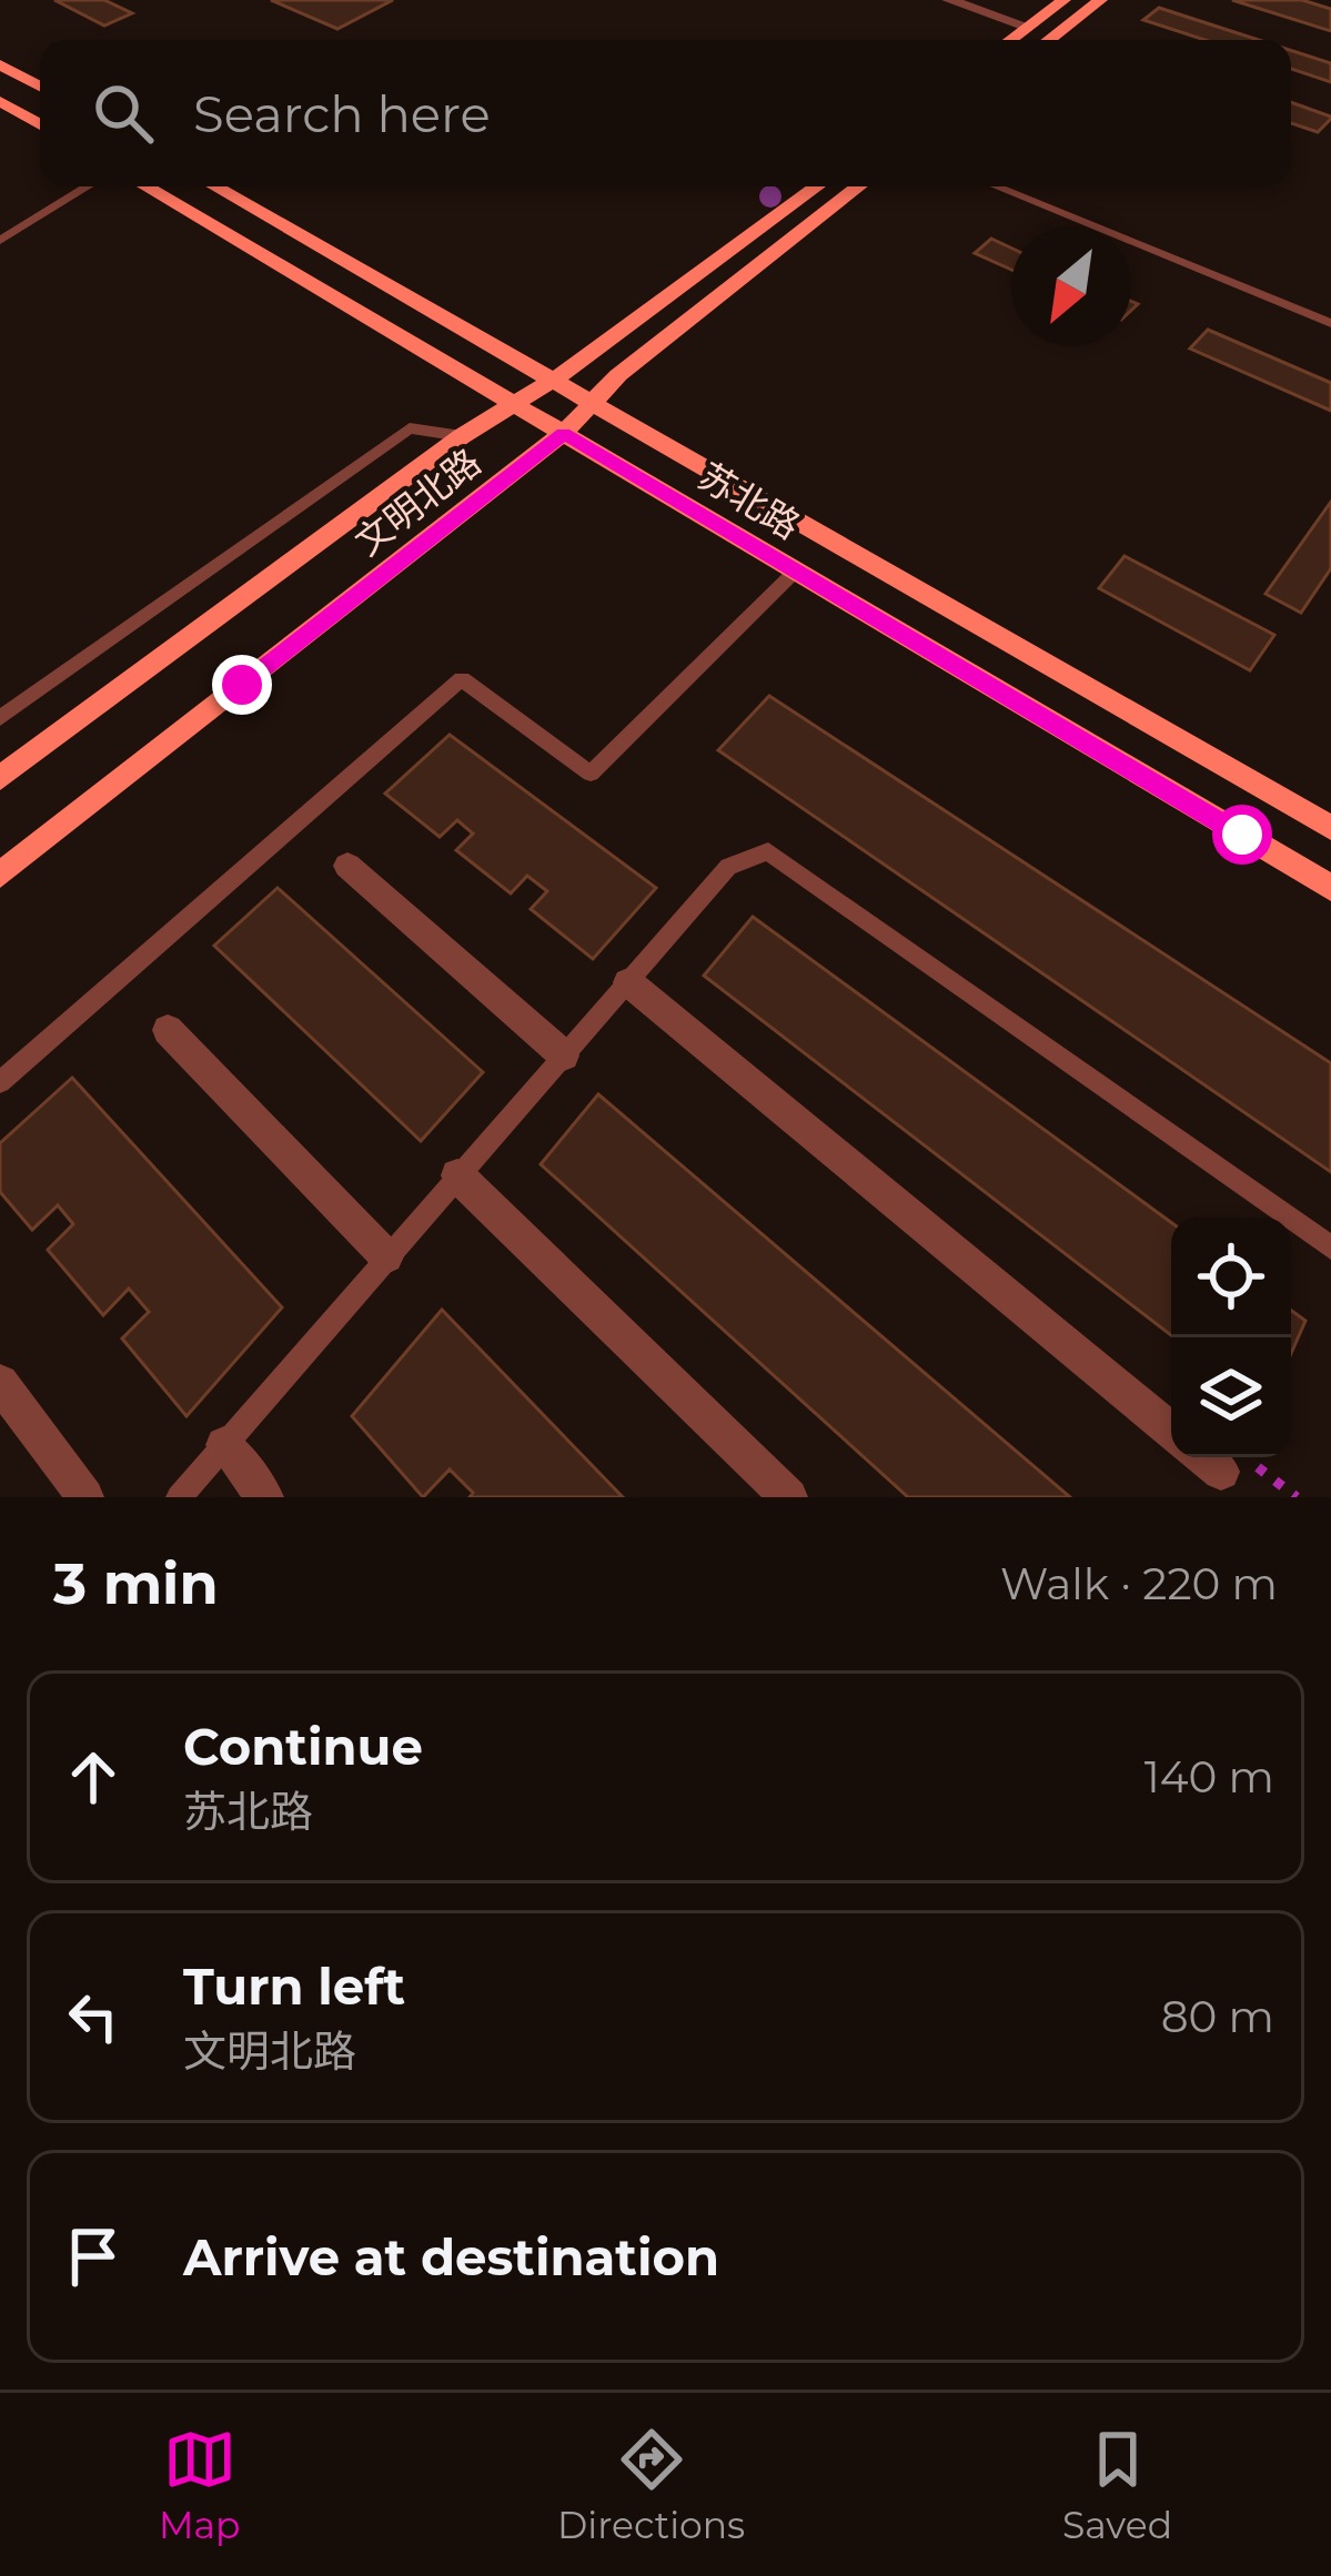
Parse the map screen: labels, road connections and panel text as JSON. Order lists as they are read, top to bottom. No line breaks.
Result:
{"streets":{"main road":["苏北路","文明北路"]},"crossings":[["苏北路","文明北路"]],"north":"bottom left","page":{"search":"Search here","heading":["3 min","Walk · 220 m"],"list":[["Continue","苏北路","140 m"],["Turn left","文明北路","80 m"],"Arrive at destination"],"nav":["Map","Directions","Saved"]}}
